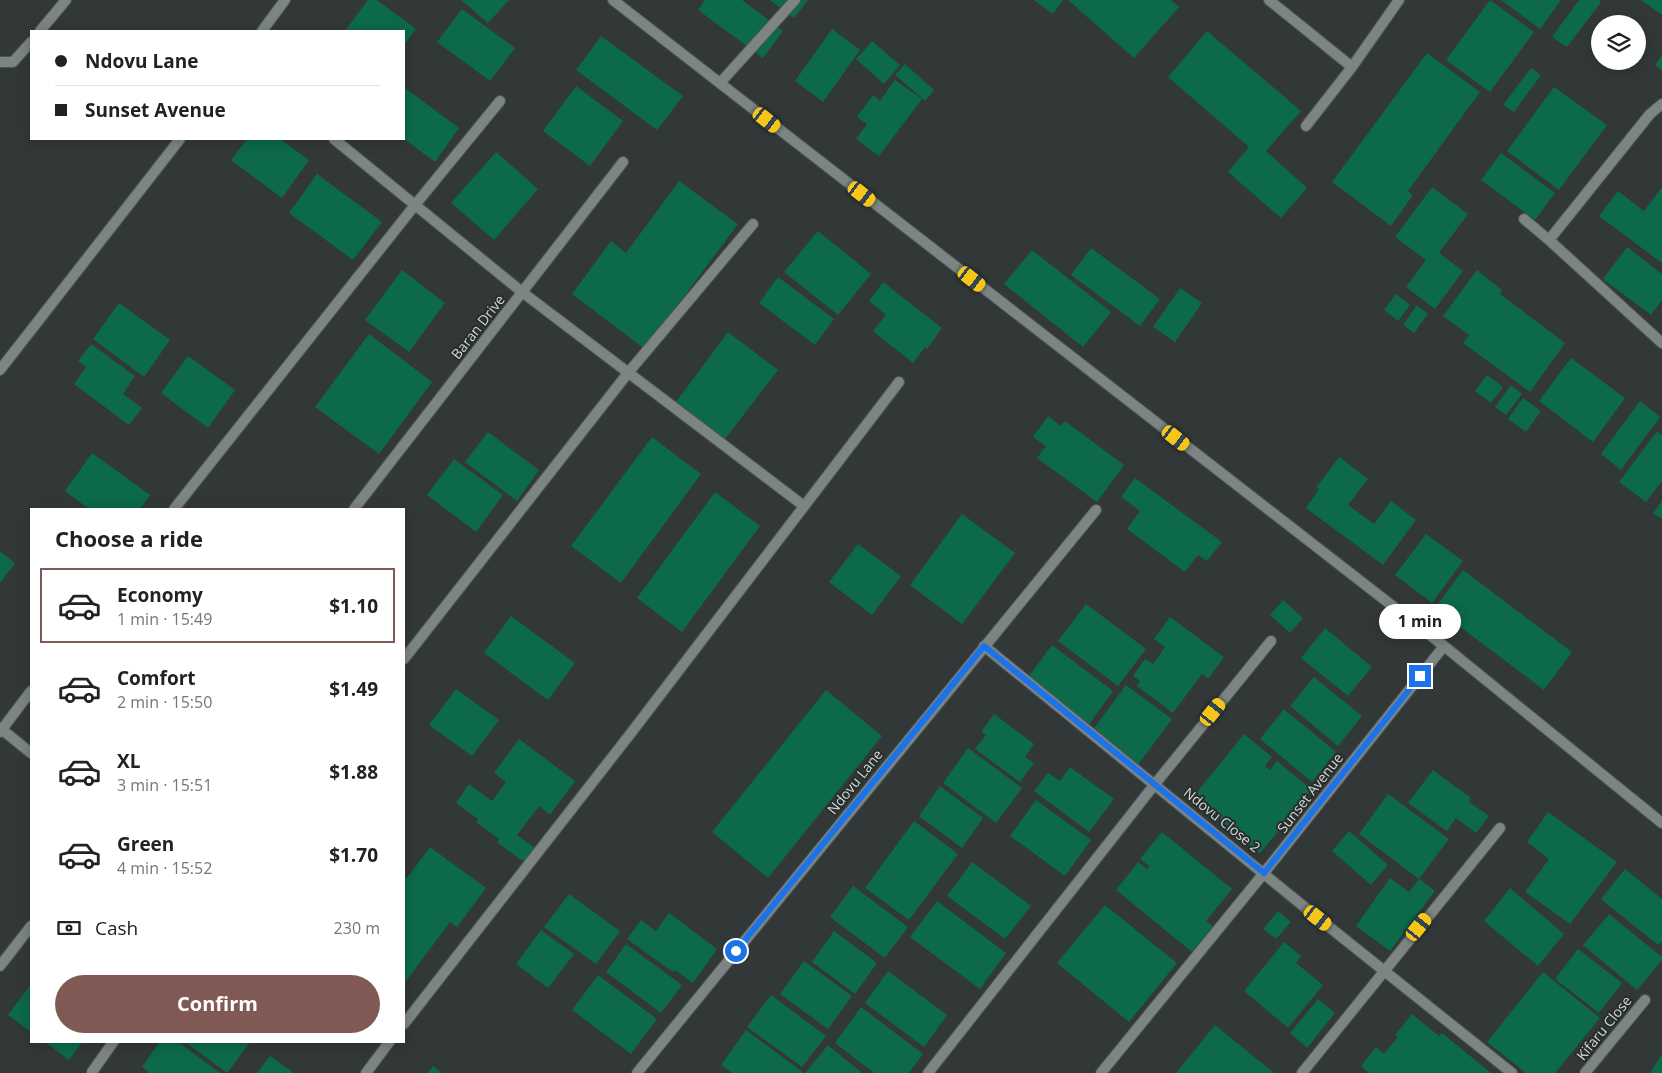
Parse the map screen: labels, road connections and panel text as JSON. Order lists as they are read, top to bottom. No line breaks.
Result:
{"streets":{"street":["Baran Drive","Ndovu Lane","Sunset Avenue","Ndovu Close 2","Kifaru Close"]},"crossings":[["Ndovu Lane","Ndovu Close 2"],["Sunset Avenue","Ndovu Close 2"]],"page":{"banner":["Ndovu Lane","Sunset Avenue"],"heading":"Choose a ride","list":[{"name":"Economy","note":"1 min · 15:49","value":"$1.10"},{"name":"Comfort","note":"2 min · 15:50","value":"$1.49"},{"name":"XL","note":"3 min · 15:51","value":"$1.88"},{"name":"Green","note":"4 min · 15:52","value":"$1.70"}],"bubble":"1 min","pay":["Cash","230 m"],"buttons":"Confirm"}}
